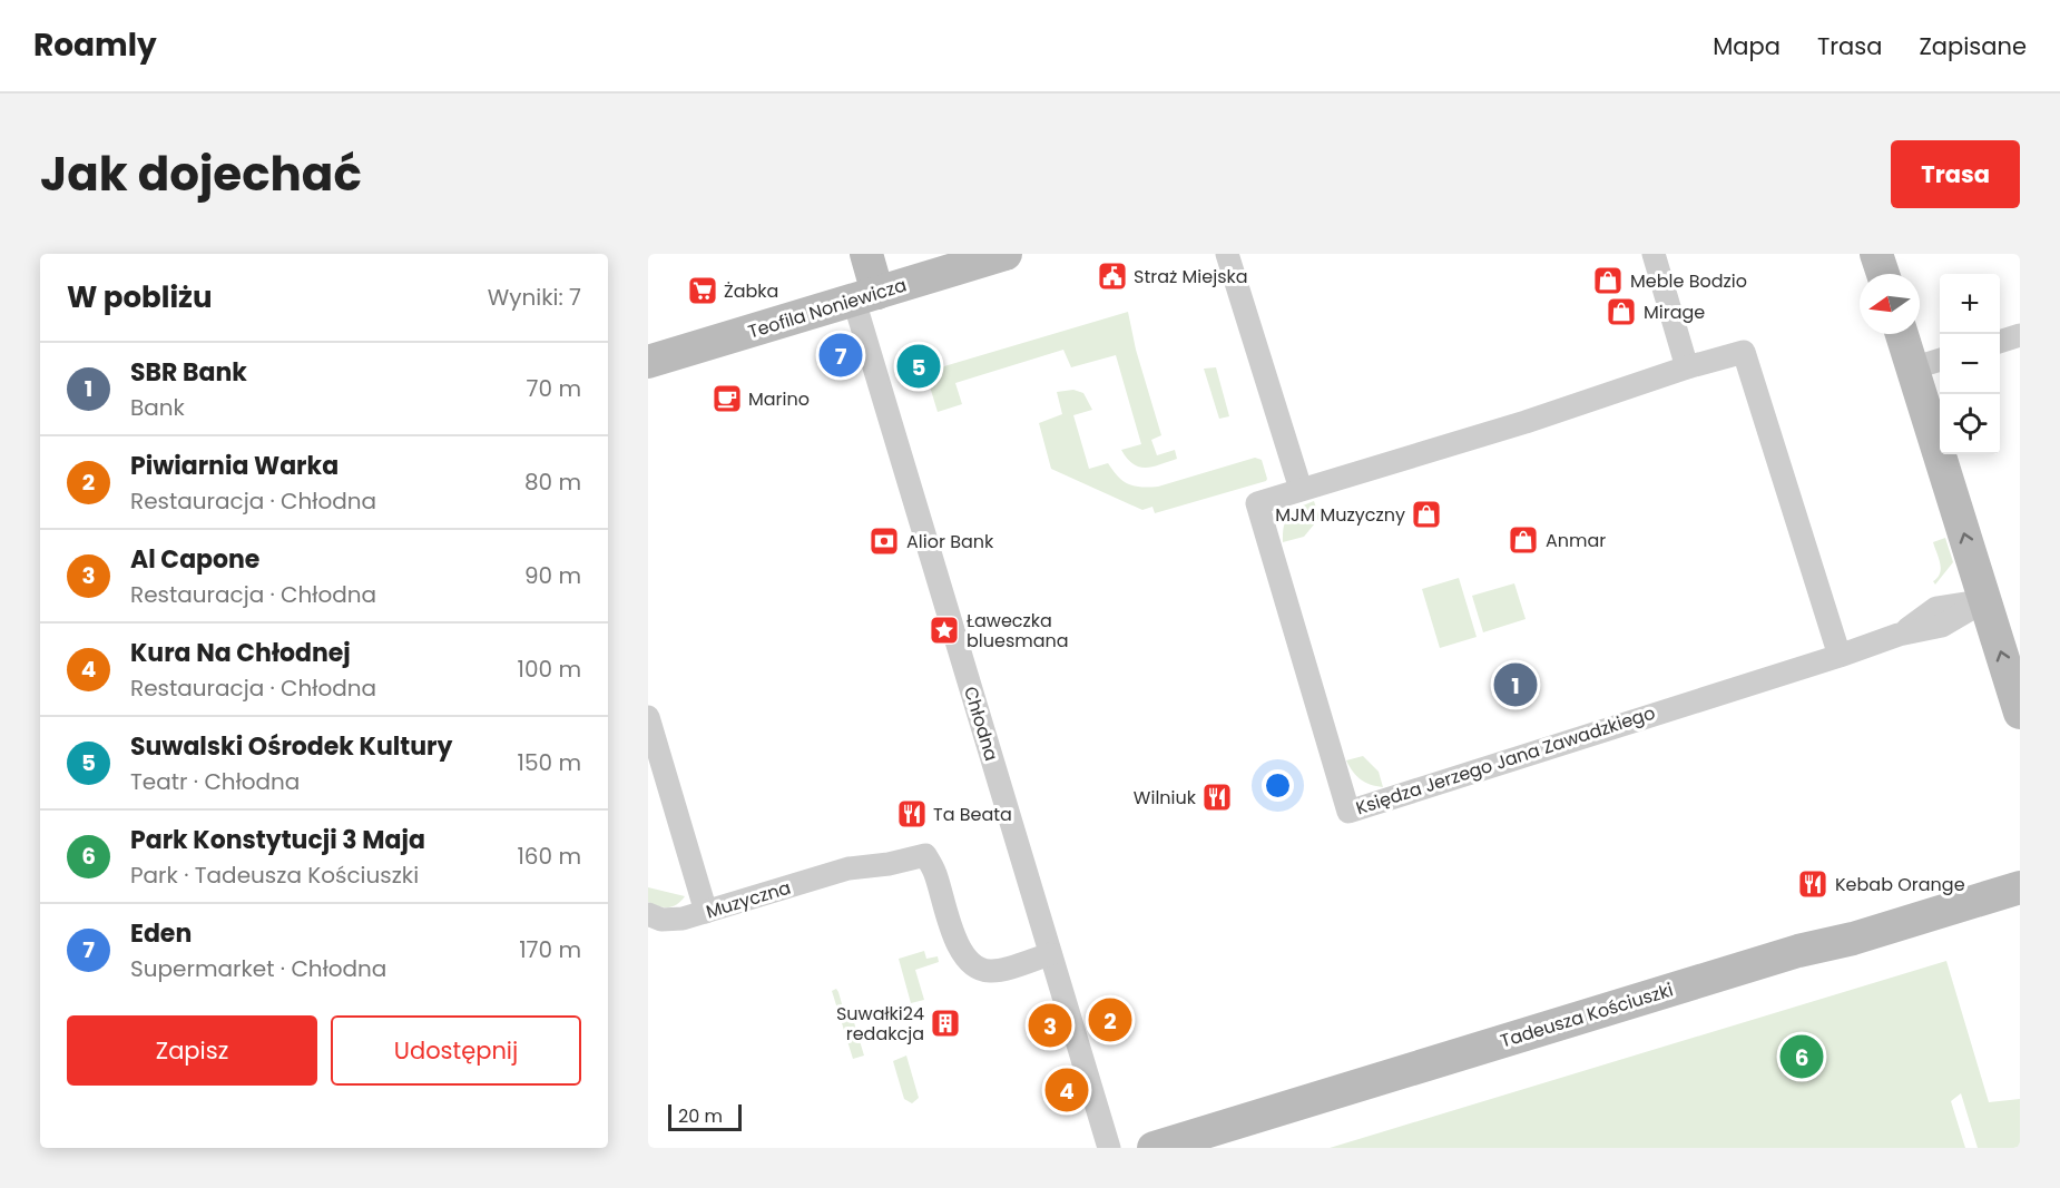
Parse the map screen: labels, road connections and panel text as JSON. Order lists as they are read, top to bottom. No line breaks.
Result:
{"streets":{"street":["Teofila Noniewicza","Chłodna","Księdza Jerzego Jana Zawadzkiego","Muzyczna","Tadeusza Kościuszki"]},"crossings":[["Teofila Noniewicza","Chłodna"],["Chłodna","Muzyczna"]],"places":{"public building":["Straż Miejska"],"shop":["Meble Bodzio","Mirage","MJM Muzyczny","Anmar"],"supermarket":["Żabka"],"cafe":["Marino"],"bank":["Alior Bank"],"place":["Ławeczka bluesmana"],"restaurant":["Wilniuk","Ta Beata","Kebab Orange"],"building":["Suwałki24 redakcja"]},"scale_bar":"20 m","north":"left","page":{"header":"Roamly","nav":["Mapa","Trasa","Zapisane"],"title":"Jak dojechać","buttons":["Trasa",["Zapisz","Udostępnij"]],"heading":["W pobliżu","Wyniki: 7"],"map_buttons":["+","−"],"pins":["7","5","1","2","3","6","4"],"list":[{"mark":"1","name":"SBR Bank","note":"Bank","value":"70 m"},{"mark":"2","name":"Piwiarnia Warka","note":"Restauracja · Chłodna","value":"80 m"},{"mark":"3","name":"Al Capone","note":"Restauracja · Chłodna","value":"90 m"},{"mark":"4","name":"Kura Na Chłodnej","note":"Restauracja · Chłodna","value":"100 m"},{"mark":"5","name":"Suwalski Ośrodek Kultury","note":"Teatr · Chłodna","value":"150 m"},{"mark":"6","name":"Park Konstytucji 3 Maja","note":"Park · Tadeusza Kościuszki","value":"160 m"},{"mark":"7","name":"Eden","note":"Supermarket · Chłodna","value":"170 m"}],"scale":"20 m"}}
